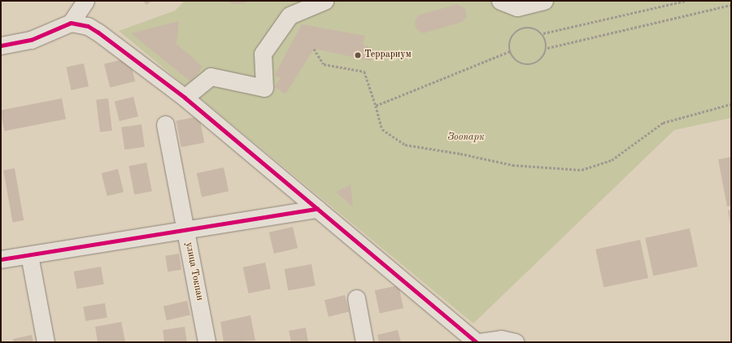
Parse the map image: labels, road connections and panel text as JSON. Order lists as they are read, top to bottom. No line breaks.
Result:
{"streets":{"street":["улица Токпан"]},"parks":["Зоопарк"],"places":["Террариум"]}
